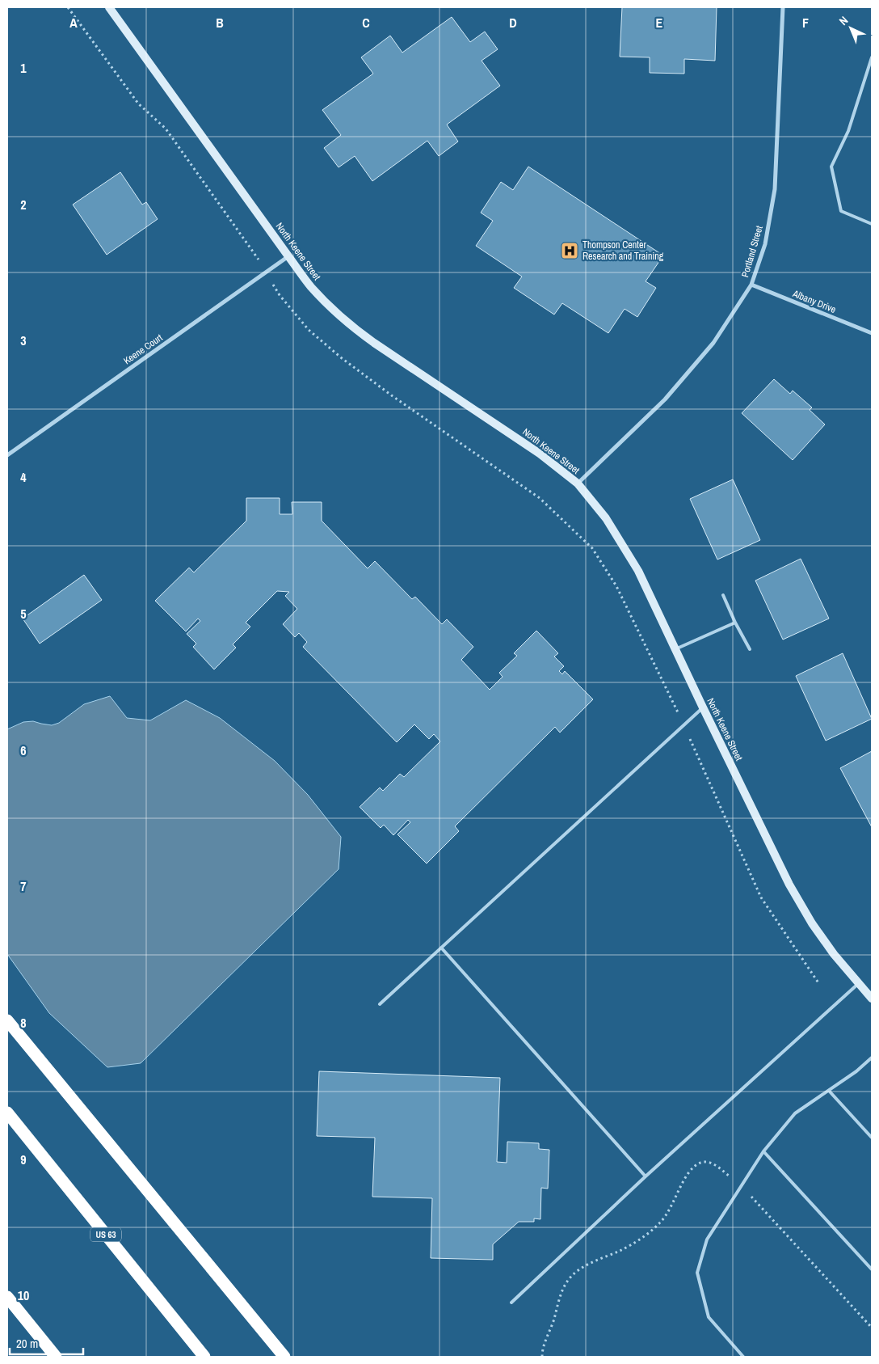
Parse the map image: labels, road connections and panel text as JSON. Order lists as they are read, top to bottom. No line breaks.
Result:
{"streets":{"highway":["US 63"],"street":["North Keene Street","Portland Street","Albany Drive","Keene Court"]},"crossings":[["North Keene Street","Portland Street"],["North Keene Street","Keene Court"],["Portland Street","Albany Drive"]],"places":{"hospital":["Thompson Center Research and Training"]},"scale_bar":"20 m","north":"top left","grid":{"columns":["A","B","C","D","E","F"],"rows":["1","2","3","4","5","6","7","8","9","10"]}}
